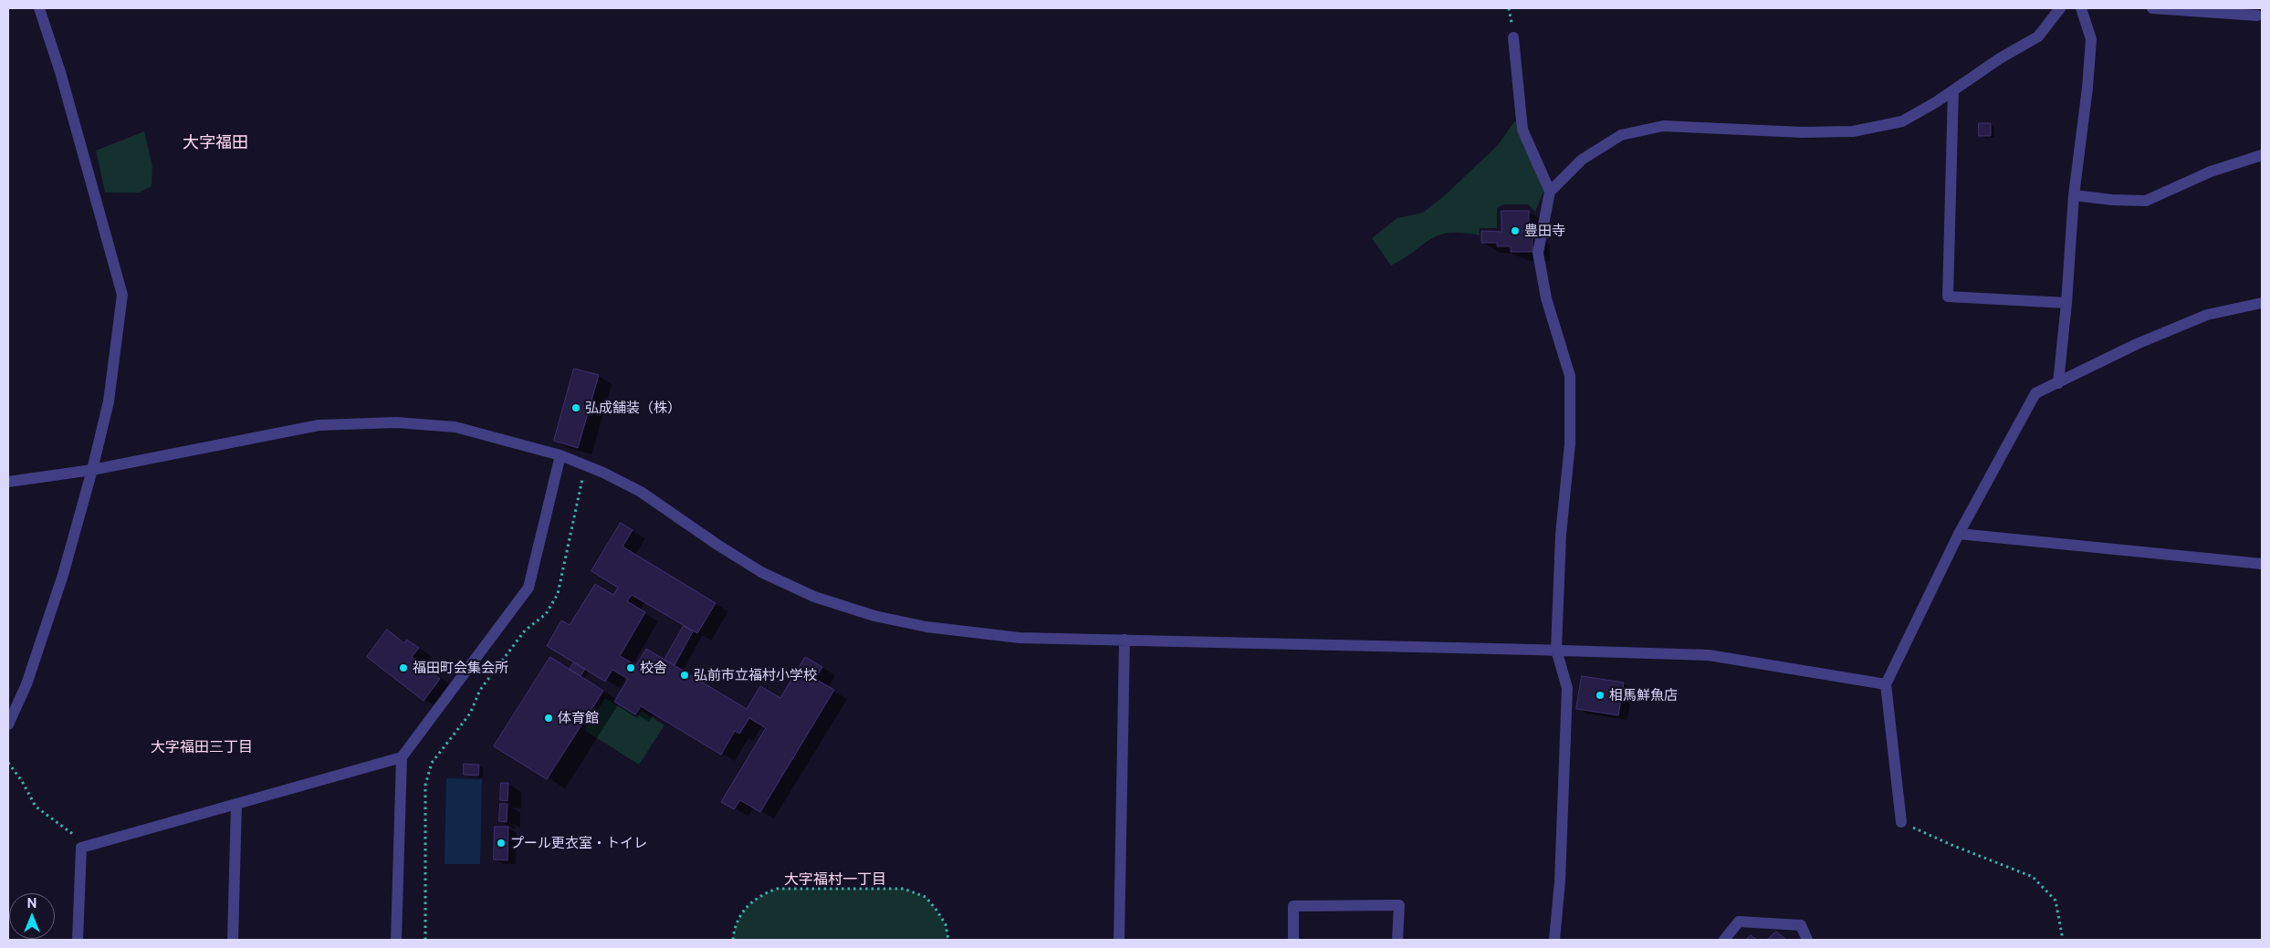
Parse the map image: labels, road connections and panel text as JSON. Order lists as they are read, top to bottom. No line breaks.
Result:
{"districts":["大字福田","大字福田三丁目","大字福村一丁目"],"places":["豊田寺","弘成舗装（株）","福田町会集会所","校舎","弘前市立福村小学校","相馬鮮魚店","体育館","プール更衣室・トイレ"],"north":"top"}
